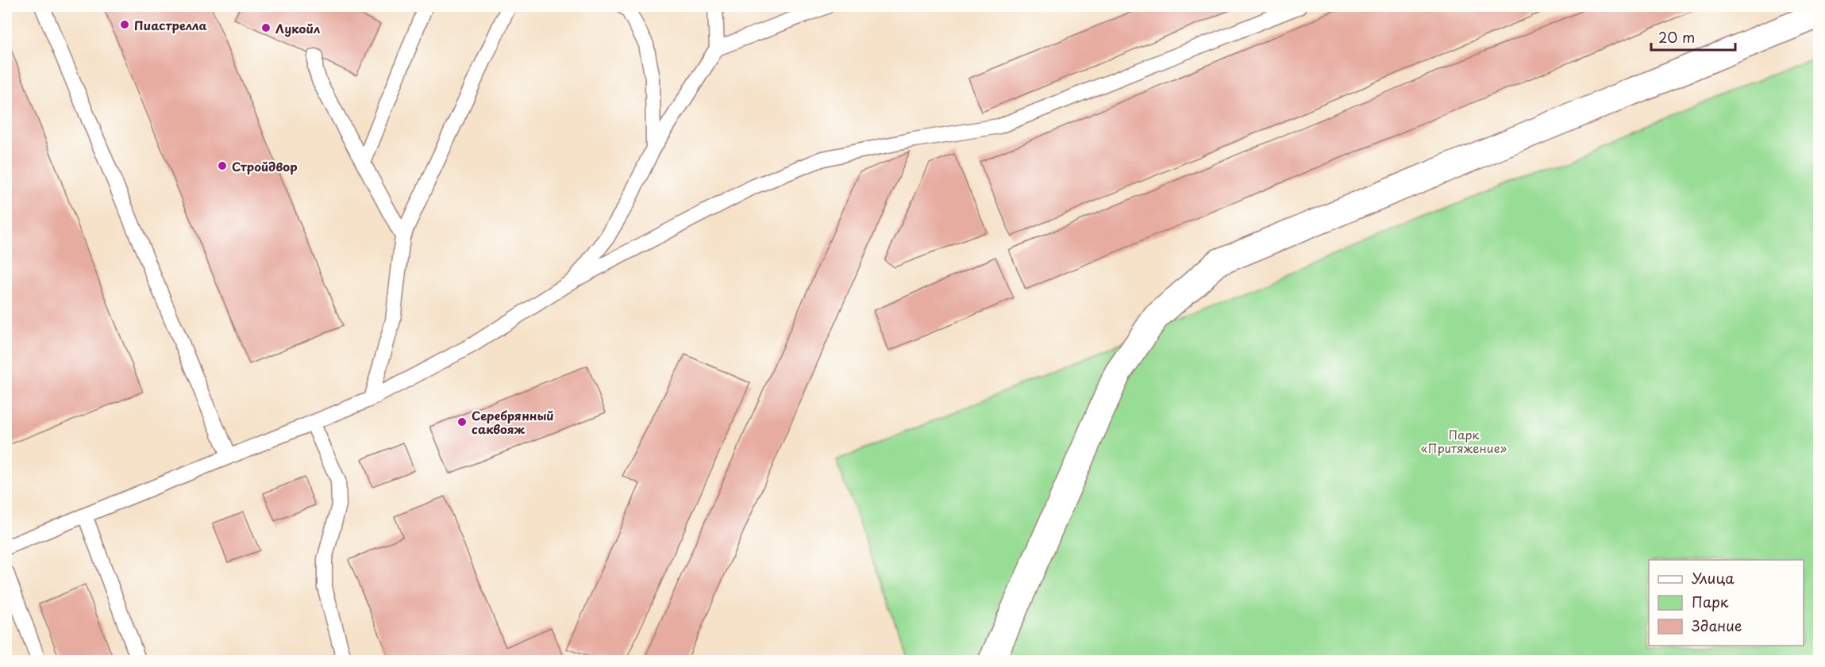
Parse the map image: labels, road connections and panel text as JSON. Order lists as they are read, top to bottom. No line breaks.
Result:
{"parks":["Парк «Притяжение»"],"places":["Пиастрелла","Лукойл","Стройдвор","Серебрянный саквояж"],"legend":["Улица","Парк","Здание"],"scale_bar":"20 m"}
